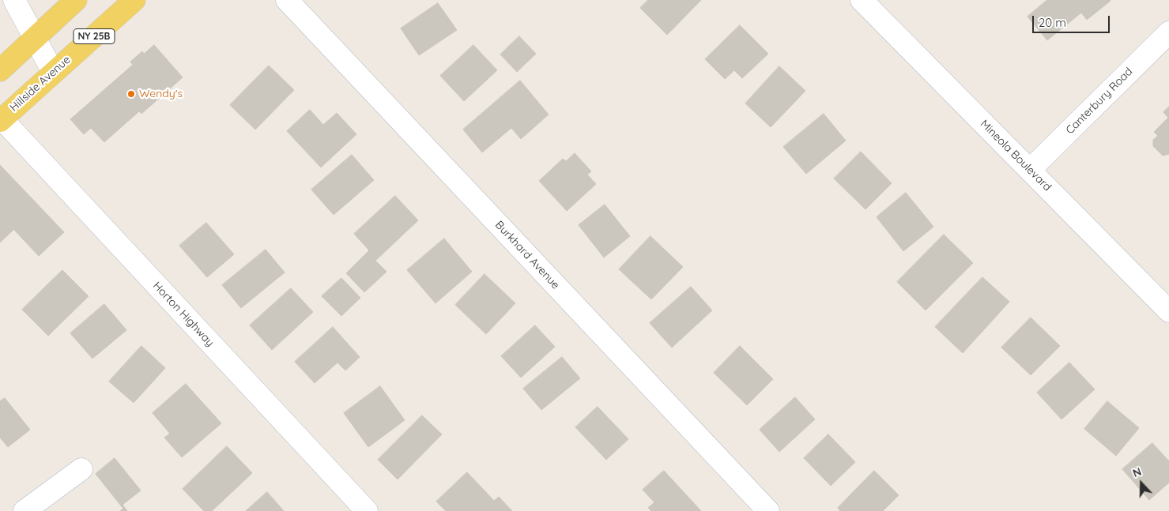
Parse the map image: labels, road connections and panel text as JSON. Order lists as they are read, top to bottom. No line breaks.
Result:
{"streets":{"main road":["NY 25B","Hillside Avenue"],"street":["Canterbury Road","Mineola Boulevard","Burkhard Avenue","Horton Highway"]},"crossings":[["Hillside Avenue","Horton Highway"],["Canterbury Road","Mineola Boulevard"]],"places":["Wendy's"],"scale_bar":"20 m","north":"top"}
